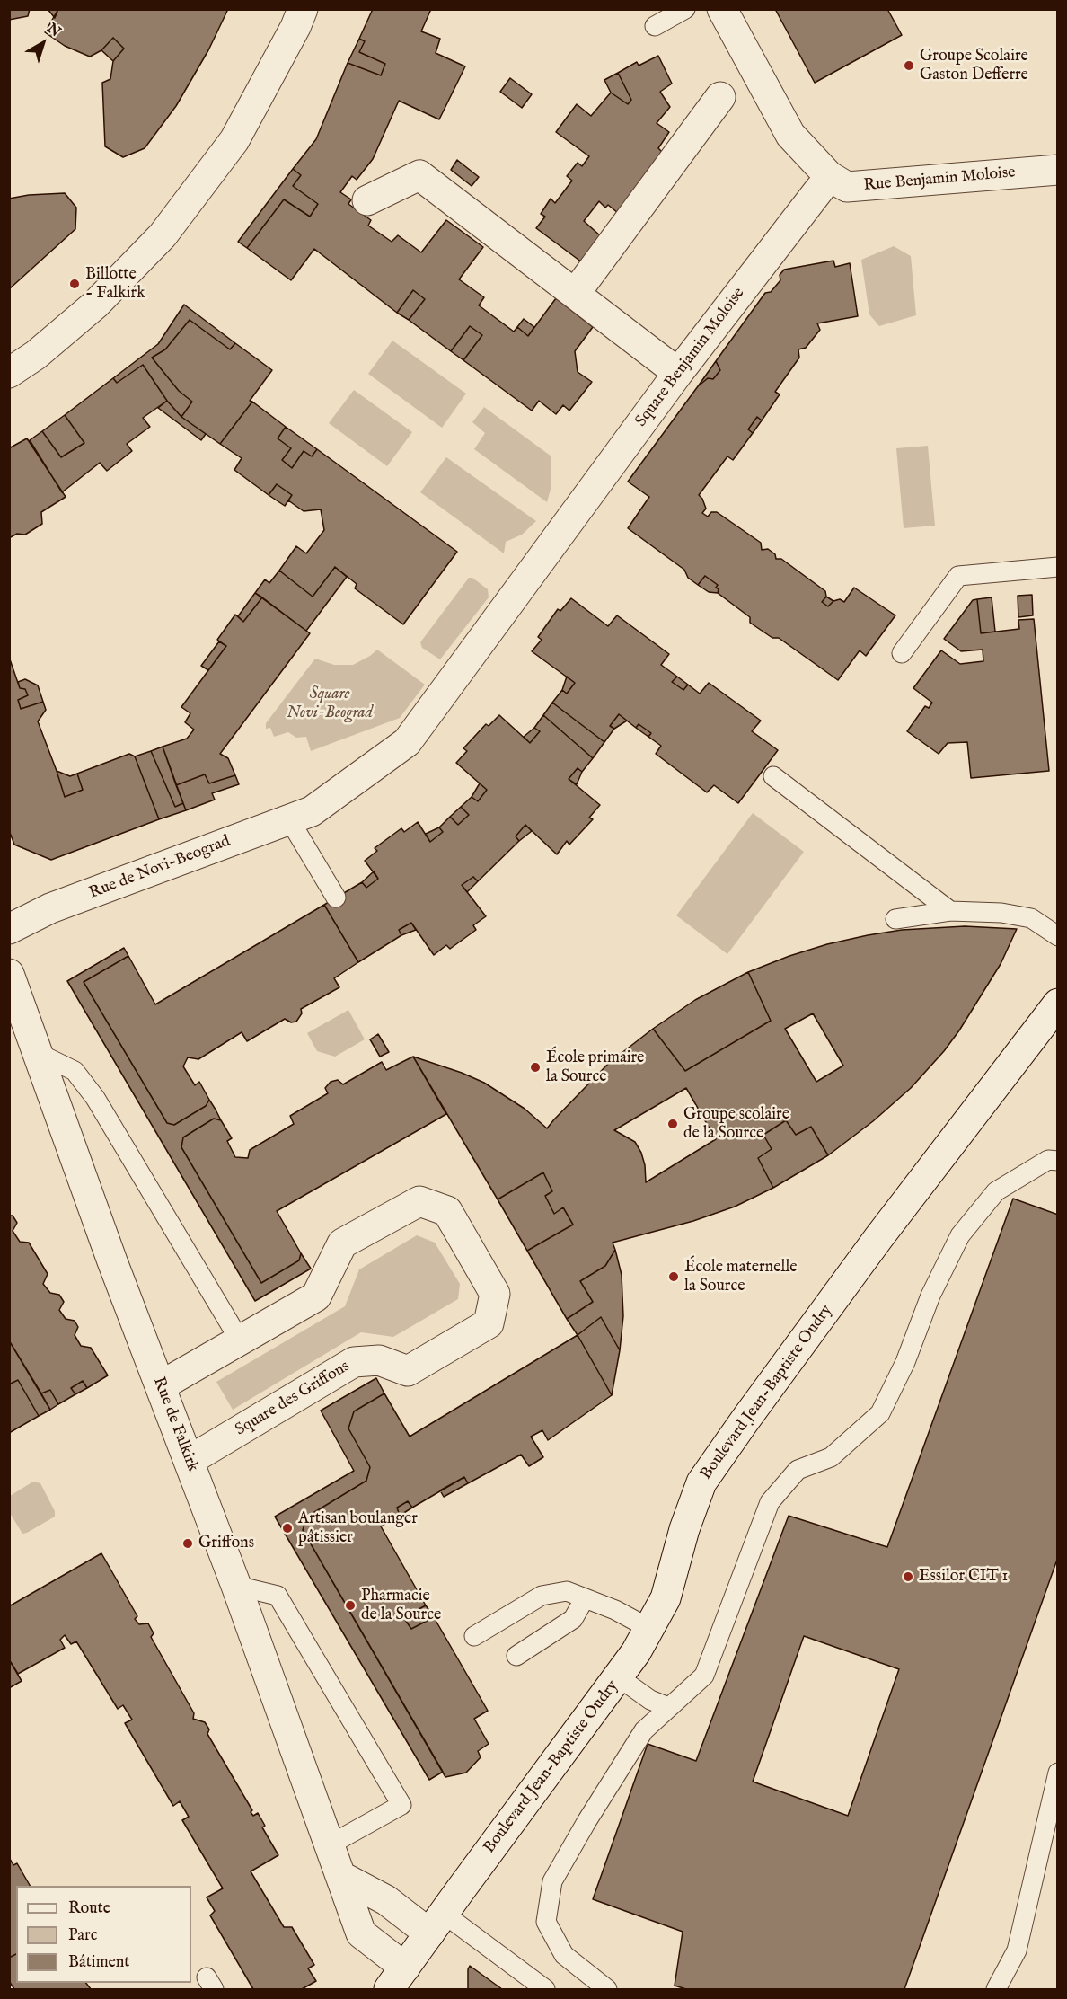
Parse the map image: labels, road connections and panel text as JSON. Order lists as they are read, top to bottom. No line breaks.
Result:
{"streets":{"street":["Rue Benjamin Moloise","Square Benjamin Moloise","Rue de Novi-Beograd","Boulevard Jean-Baptiste Oudry","Square des Griffons","Rue de Falkirk"]},"crossings":[["Square Benjamin Moloise","Rue de Novi-Beograd"],["Boulevard Jean-Baptiste Oudry","Rue de Falkirk"],["Square des Griffons","Rue de Falkirk"]],"parks":["Square Novi-Beograd"],"places":["Groupe Scolaire Gaston Defferre","Billotte - Falkirk","École primaire la Source","Groupe scolaire de la Source","École maternelle la Source","Artisan boulanger pâtissier","Griffons","Essilor CIT 1","Pharmacie de la Source"],"legend":["Route","Parc","Bâtiment"],"north":"top right"}
